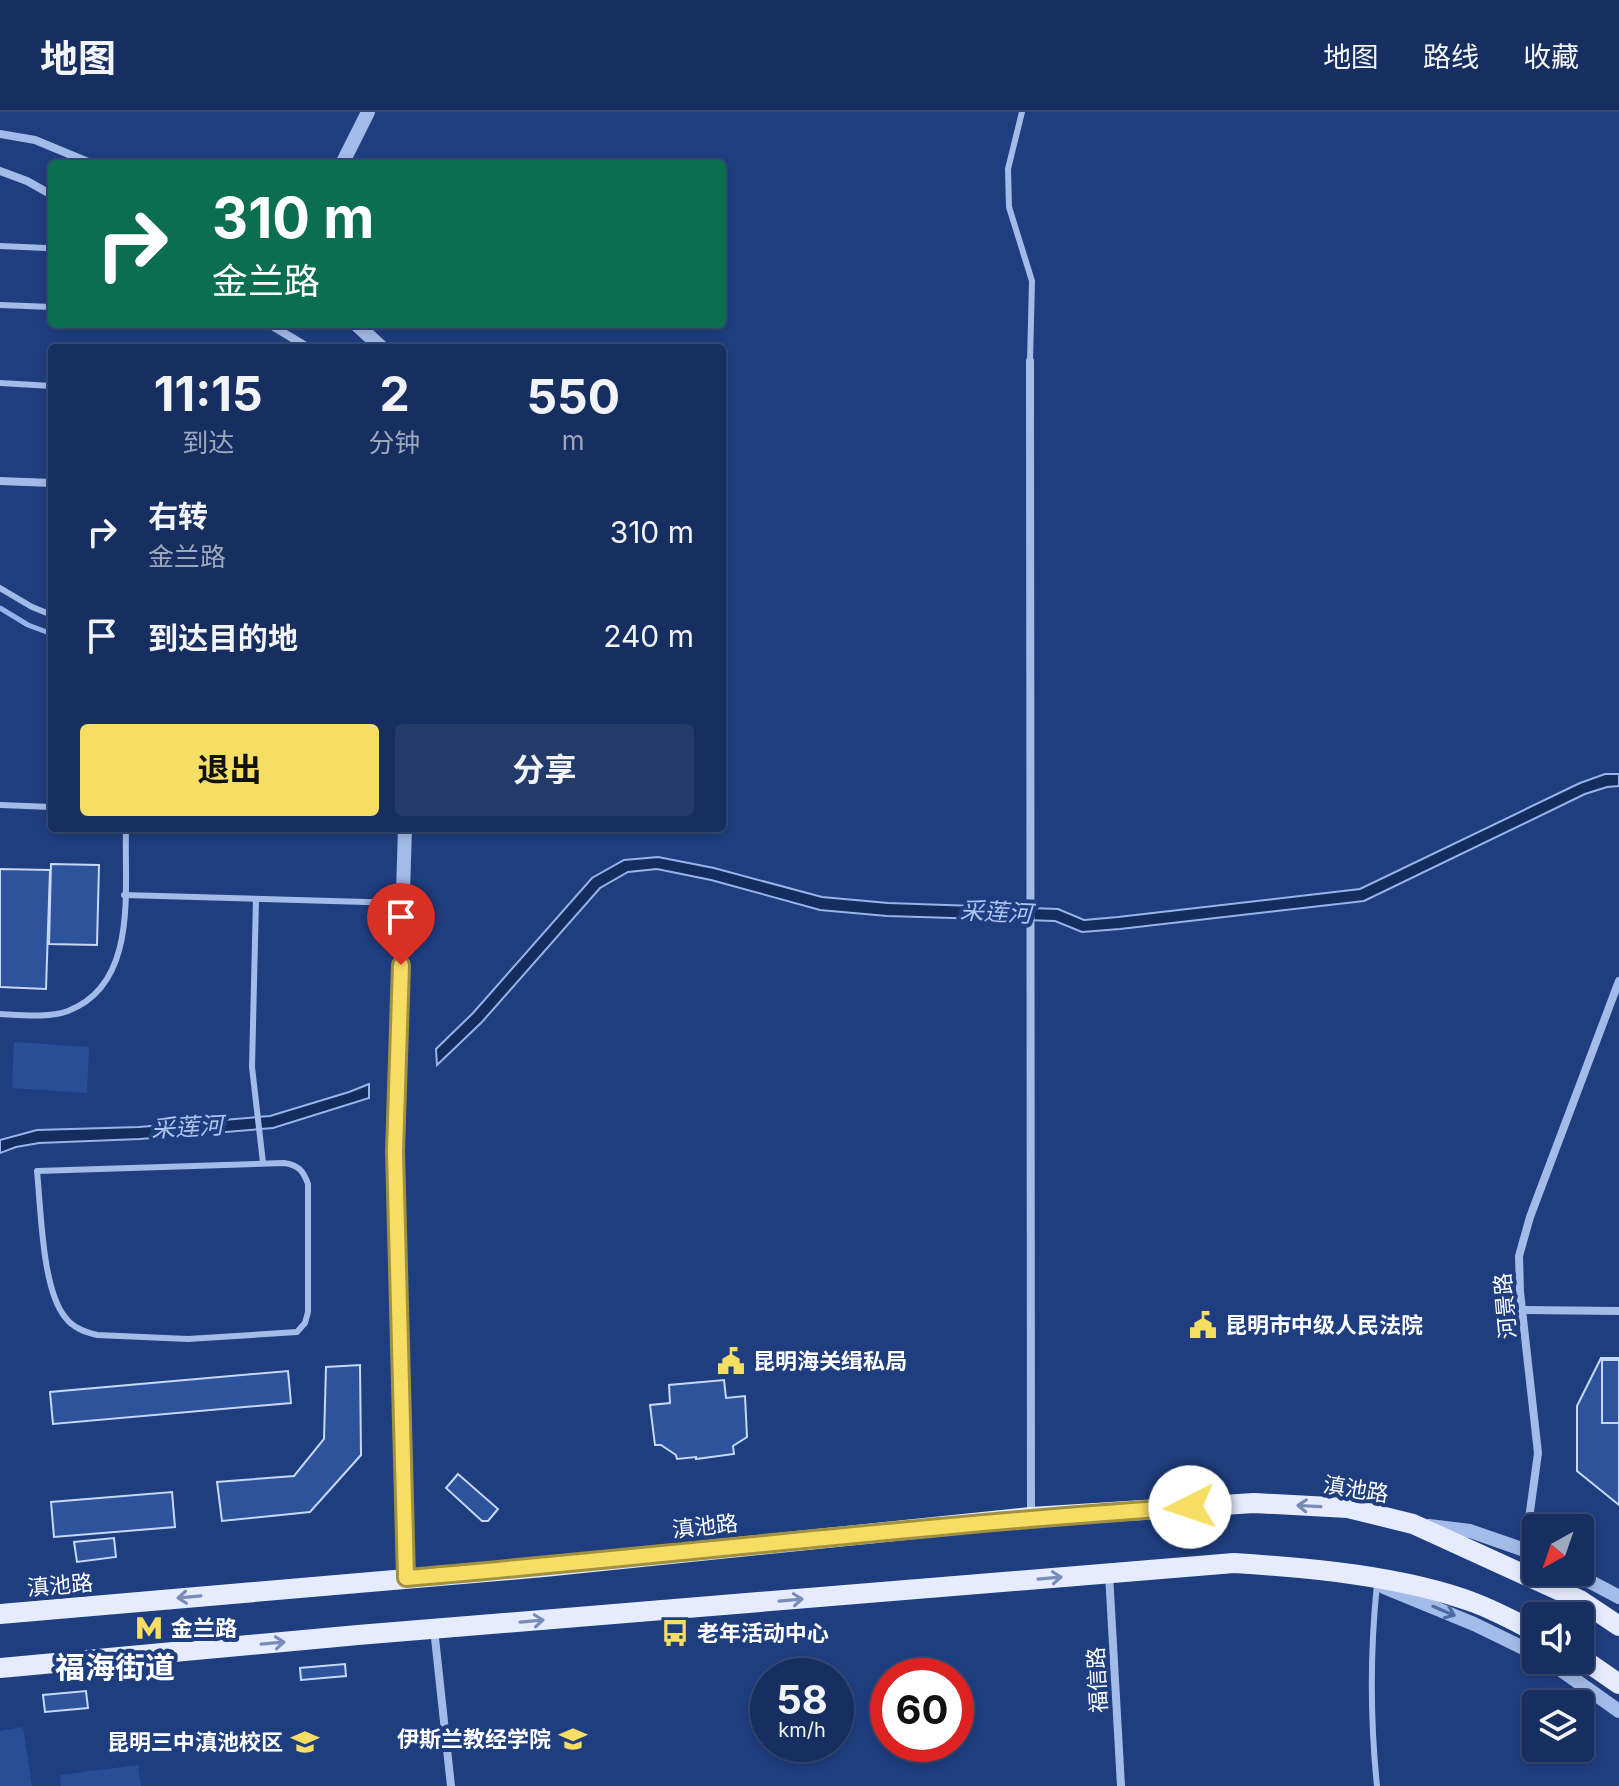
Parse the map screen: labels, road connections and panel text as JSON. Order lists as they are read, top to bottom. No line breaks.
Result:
{"streets":{"main road":["滇池路"],"street":["河景路","福信路"]},"districts":["福海街道"],"water":["采莲河"],"places":{"public building":["昆明市中级人民法院","昆明海关缉私局"],"metro station":["金兰路"],"bus stop":["老年活动中心"],"school or university":["伊斯兰教经学院","昆明三中滇池校区"]},"north":"bottom left","page":{"header":"地图","nav":["地图","路线","收藏"],"turn":["310 m","金兰路"],"eta":["11:15","到达","2","分钟","550","m"],"list":[{"name":"右转","note":"金兰路","value":"310 m"},{"name":"到达目的地","value":"240 m"}],"buttons":["退出","分享"],"speed":"58 km/h","limit":"60"}}
